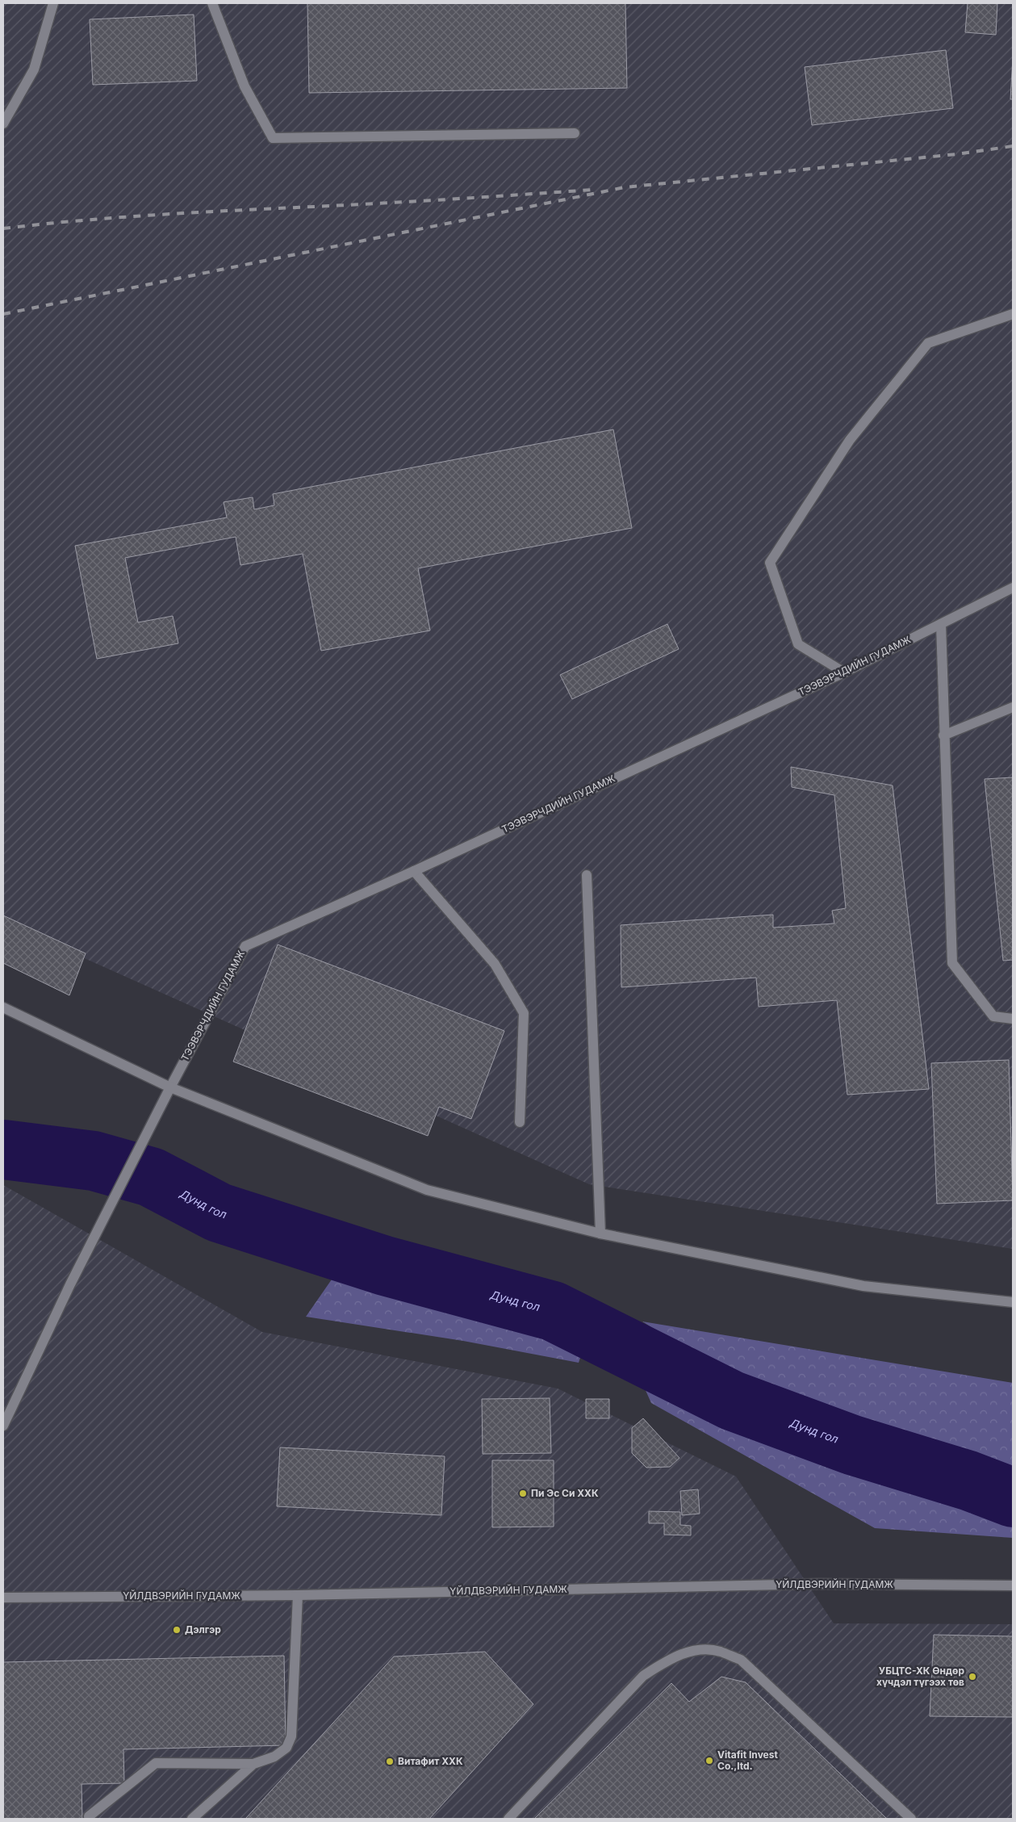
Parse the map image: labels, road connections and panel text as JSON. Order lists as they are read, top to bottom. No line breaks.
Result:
{"streets":{"street":["ТЭЭВЭРЧДИЙН ГУДАМЖ","YЙЛДВЭРИЙН ГУДАМЖ"]},"water":["Дунд гол"],"places":["Пи Эс Си ХХК","Дэлгэр","УБЦТС-ХК Өндөр хүчдэл түгээх төв","Vitafit Invest Co.,ltd.","Витафит ХХК"]}
